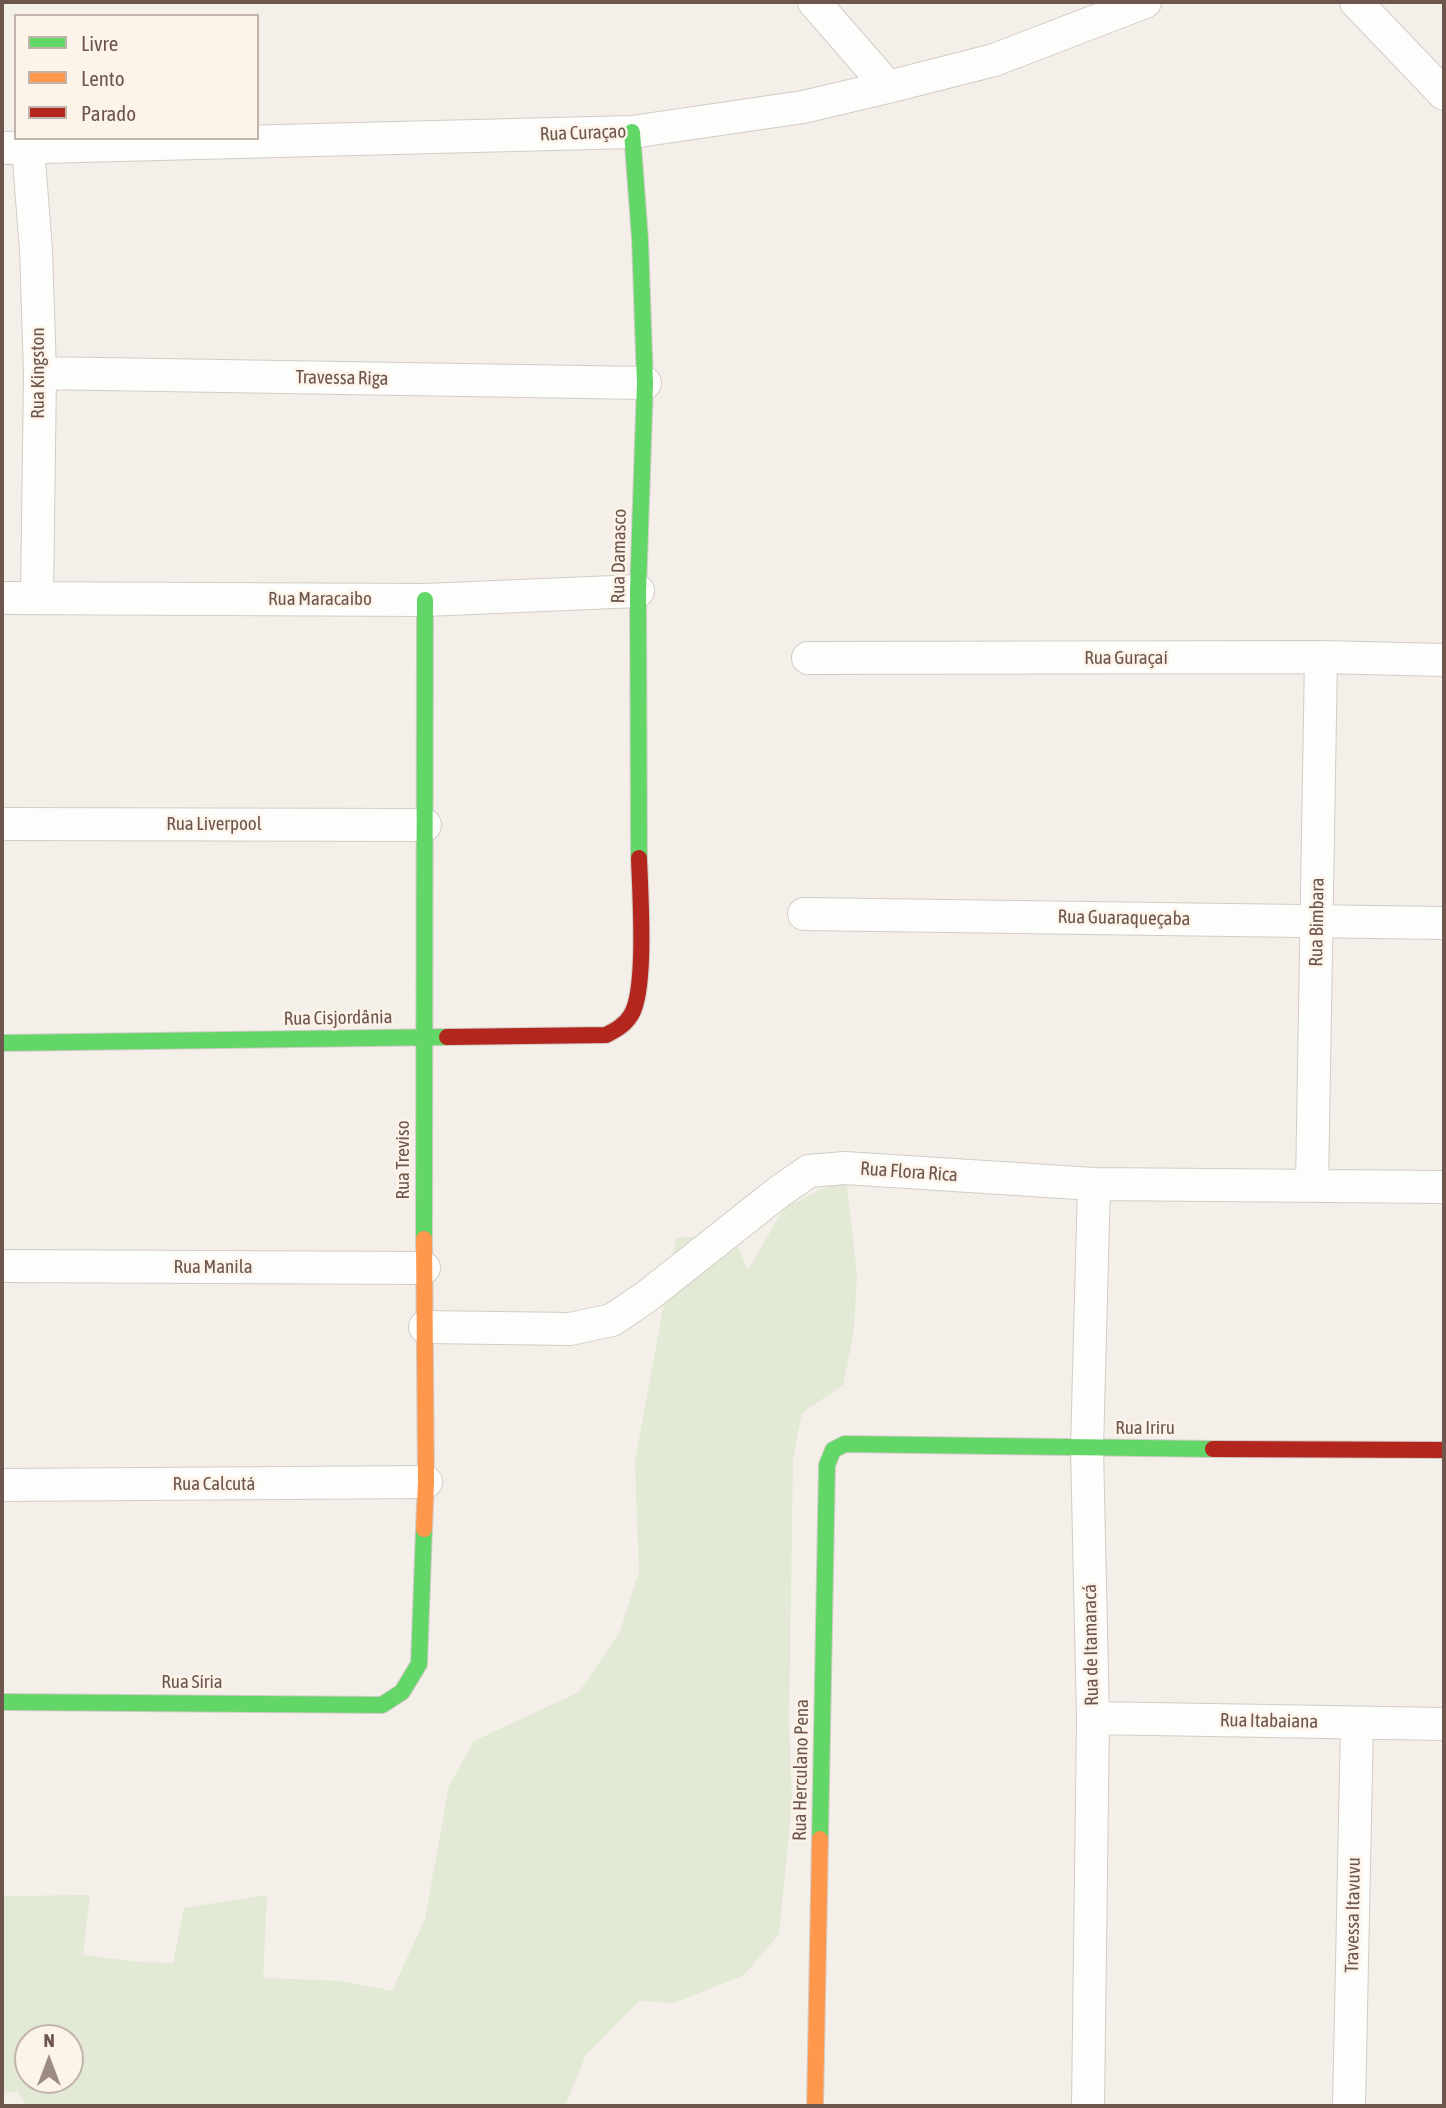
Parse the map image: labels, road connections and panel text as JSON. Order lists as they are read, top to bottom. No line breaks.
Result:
{"streets":{"street":["Rua Curaçao","Rua Kingston","Travessa Riga","Rua Damasco","Rua Maracaibo","Rua Guraçaí","Rua Liverpool","Rua Guaraqueçaba","Rua Bimbara","Rua Cisjordânia","Rua Treviso","Rua Flora Rica","Rua Manila","Rua Iriru","Rua Calcutá","Rua de Itamaracá","Rua Síria","Rua Itabaiana","Rua Herculano Pena","Travessa Itavuvu"]},"crossings":[["Rua Curaçao","Rua Kingston"],["Rua Curaçao","Rua Damasco"],["Rua Kingston","Travessa Riga"],["Rua Kingston","Rua Maracaibo"],["Travessa Riga","Rua Damasco"],["Rua Damasco","Rua Maracaibo"],["Rua Damasco","Rua Cisjordânia"],["Rua Maracaibo","Rua Treviso"],["Rua Guraçaí","Rua Bimbara"],["Rua Liverpool","Rua Treviso"],["Rua Guaraqueçaba","Rua Bimbara"],["Rua Bimbara","Rua Flora Rica"],["Rua Cisjordânia","Rua Treviso"],["Rua Treviso","Rua Flora Rica"],["Rua Treviso","Rua Manila"],["Rua Treviso","Rua Calcutá"],["Rua Treviso","Rua Síria"],["Rua Flora Rica","Rua de Itamaracá"],["Rua Iriru","Rua de Itamaracá"],["Rua Iriru","Rua Herculano Pena"],["Rua de Itamaracá","Rua Itabaiana"],["Rua Itabaiana","Travessa Itavuvu"]],"legend":["Livre","Lento","Parado"],"north":"top"}
